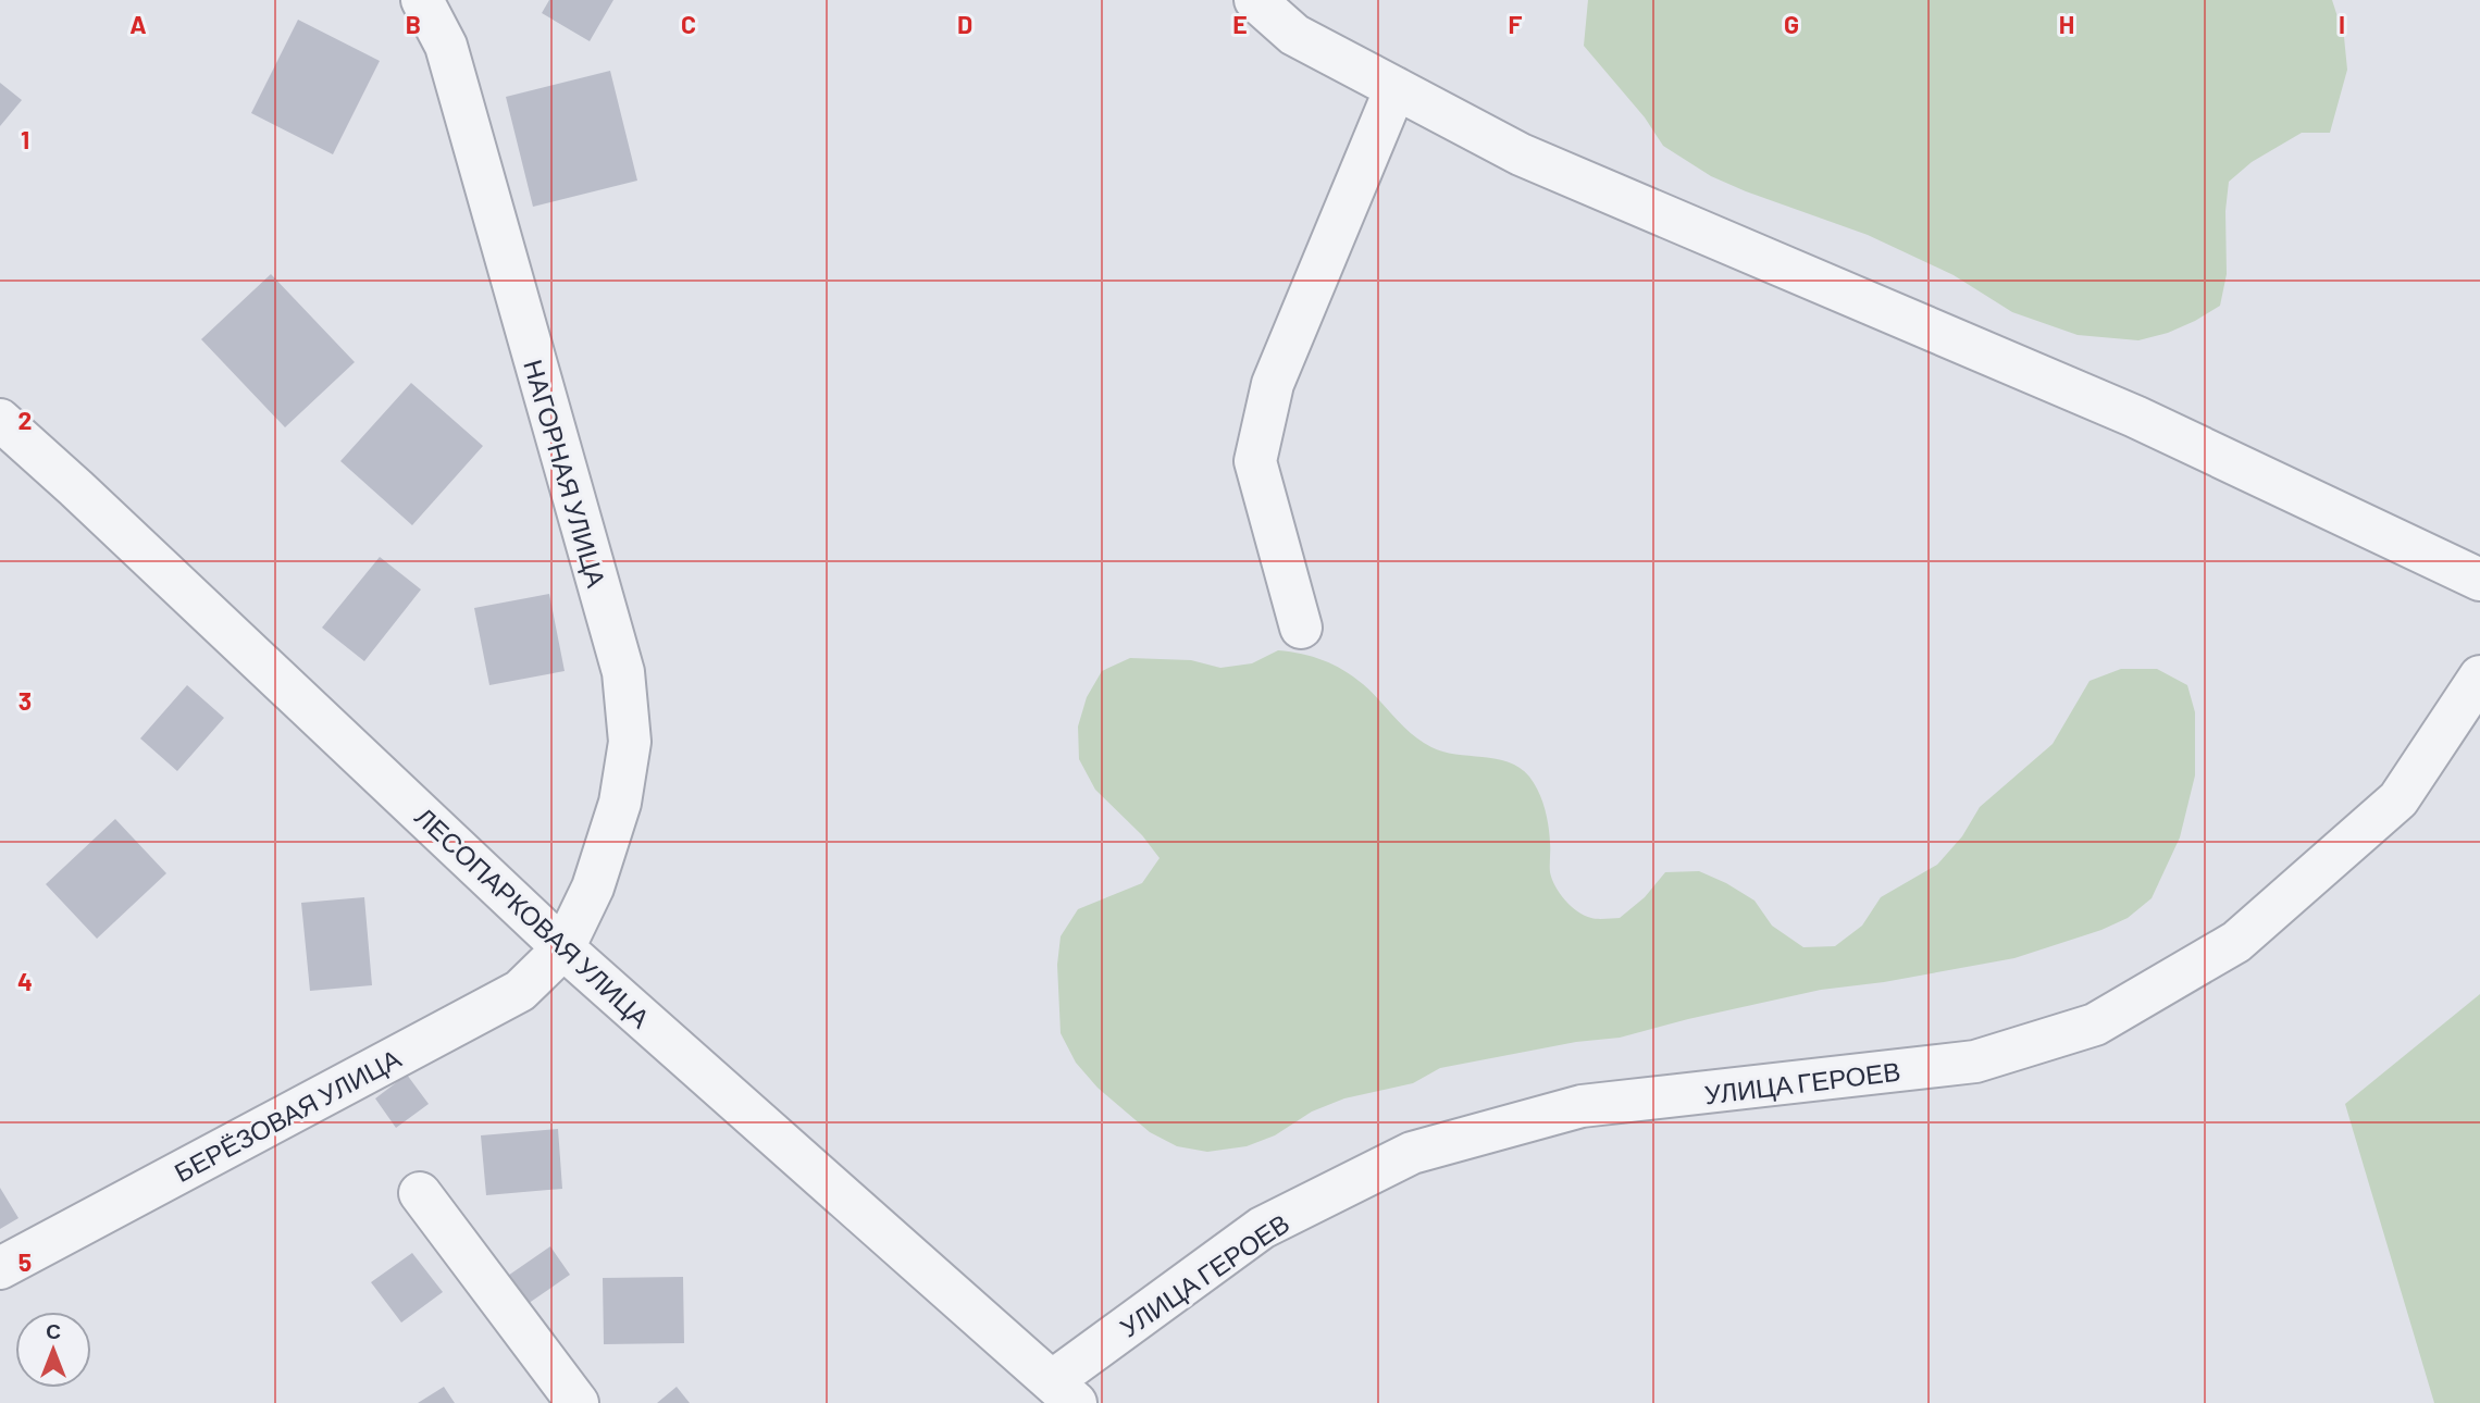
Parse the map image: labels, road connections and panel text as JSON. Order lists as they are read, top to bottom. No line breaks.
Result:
{"streets":{"street":["НАГОРНАЯ УЛИЦА","ЛЕСОПАРКОВАЯ УЛИЦА","УЛИЦА ГЕРОЕВ","БЕРЁЗОВАЯ УЛИЦА"]},"crossings":[["НАГОРНАЯ УЛИЦА","ЛЕСОПАРКОВАЯ УЛИЦА"],["НАГОРНАЯ УЛИЦА","БЕРЁЗОВАЯ УЛИЦА"],["ЛЕСОПАРКОВАЯ УЛИЦА","УЛИЦА ГЕРОЕВ"],["ЛЕСОПАРКОВАЯ УЛИЦА","БЕРЁЗОВАЯ УЛИЦА"]],"north":"top","grid":{"columns":["A","B","C","D","E","F","G","H","I"],"rows":["1","2","3","4","5"]}}
